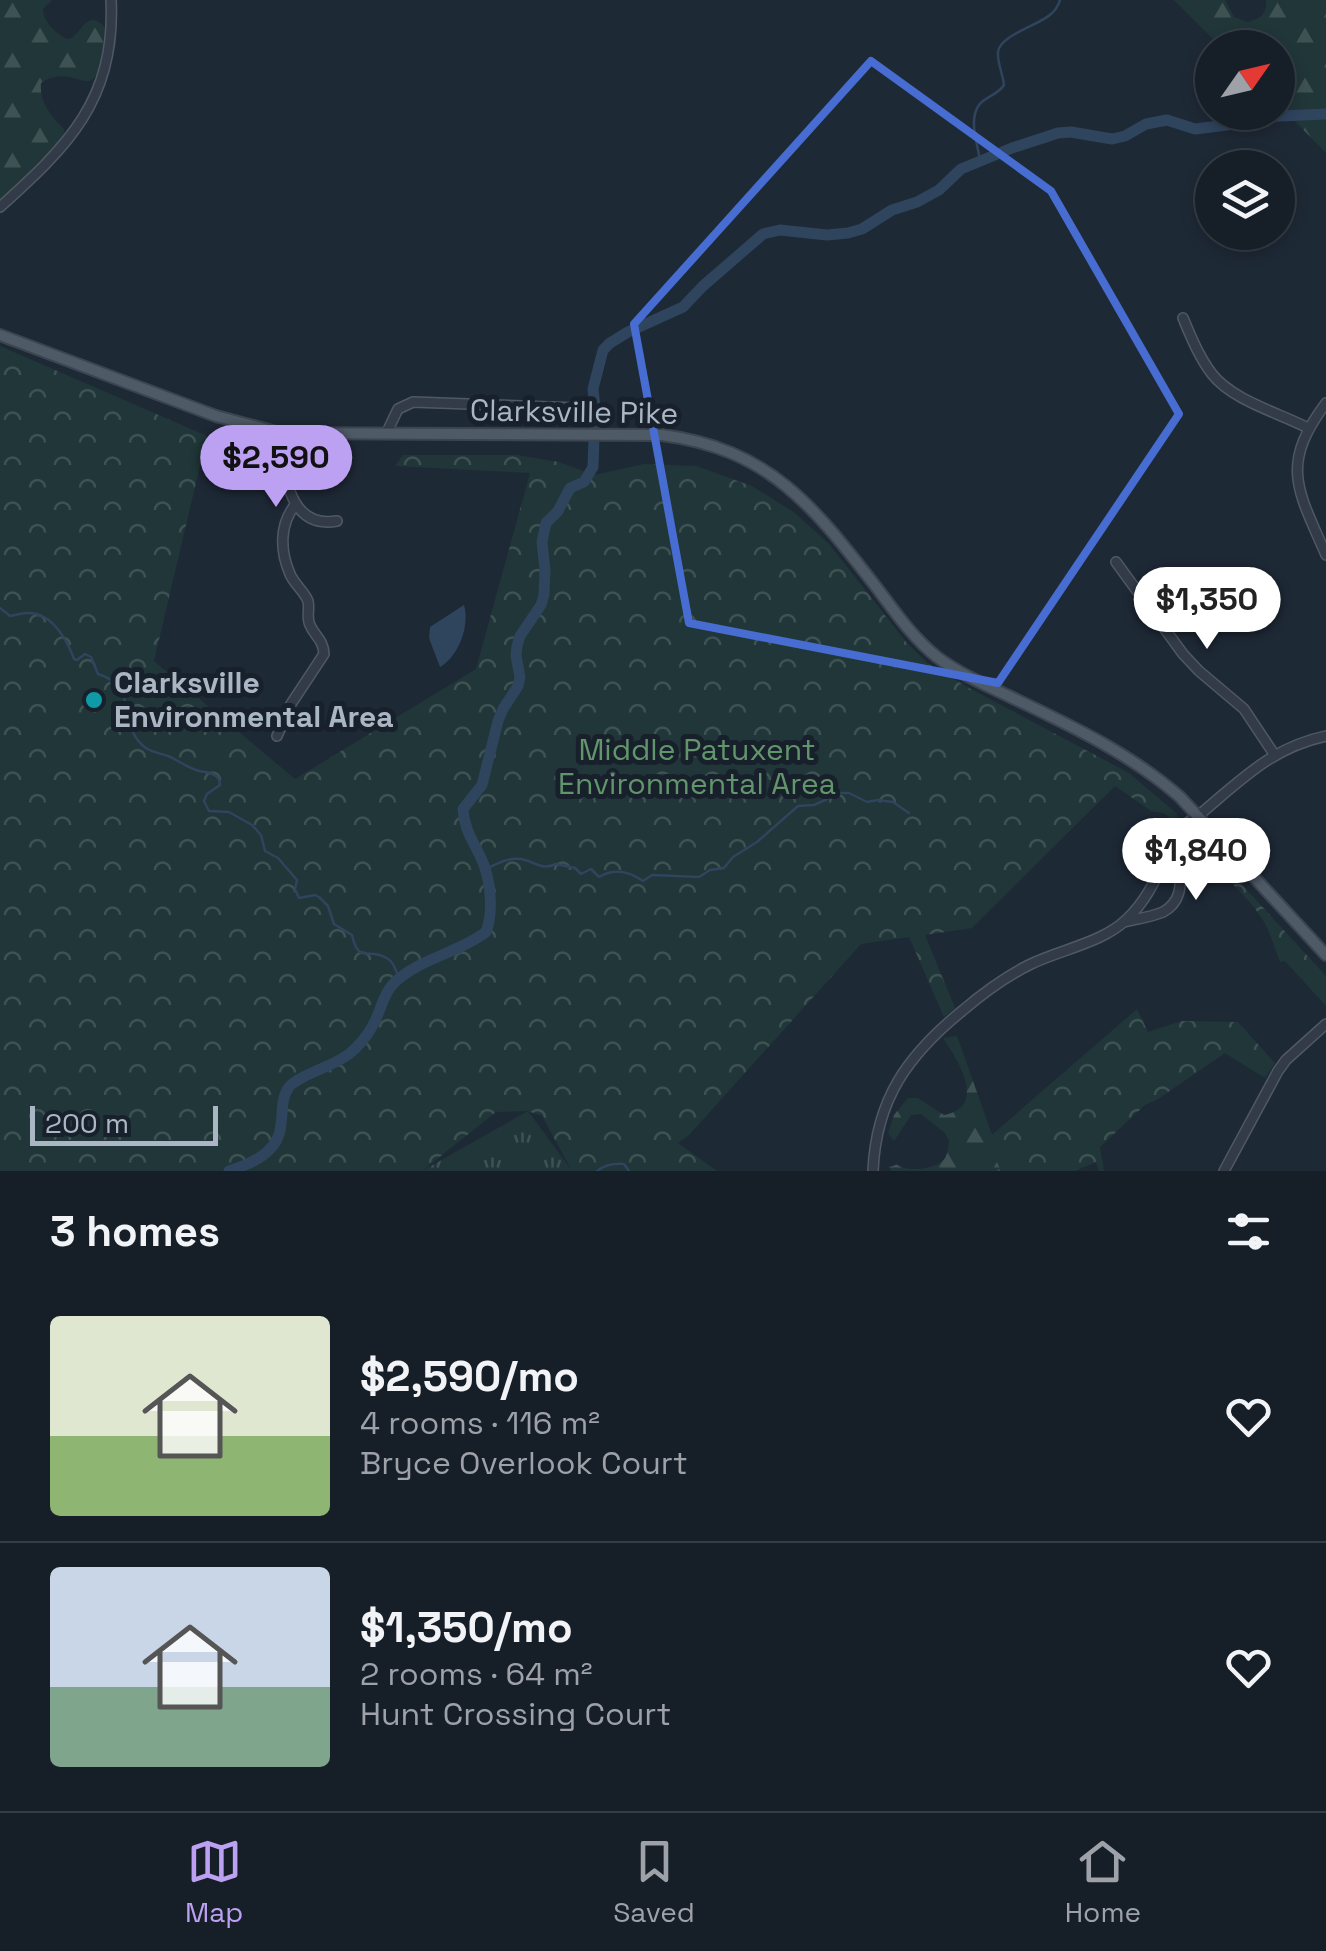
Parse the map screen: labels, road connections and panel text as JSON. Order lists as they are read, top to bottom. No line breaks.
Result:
{"streets":{"main road":["Clarksville Pike"]},"parks":["Middle Patuxent Environmental Area"],"places":["Clarksville Environmental Area"],"scale_bar":"200 m","north":"top right","page":{"price":["$2,590","$1,350","$1,840"],"scale":"200 m","heading":"3 homes","list":[{"name":"$2,590/mo","note":"4 rooms · 116 m² · Bryce Overlook Court"},{"name":"$1,350/mo","note":"2 rooms · 64 m² · Hunt Crossing Court"}],"tabs":["Map","Saved","Home"]}}
